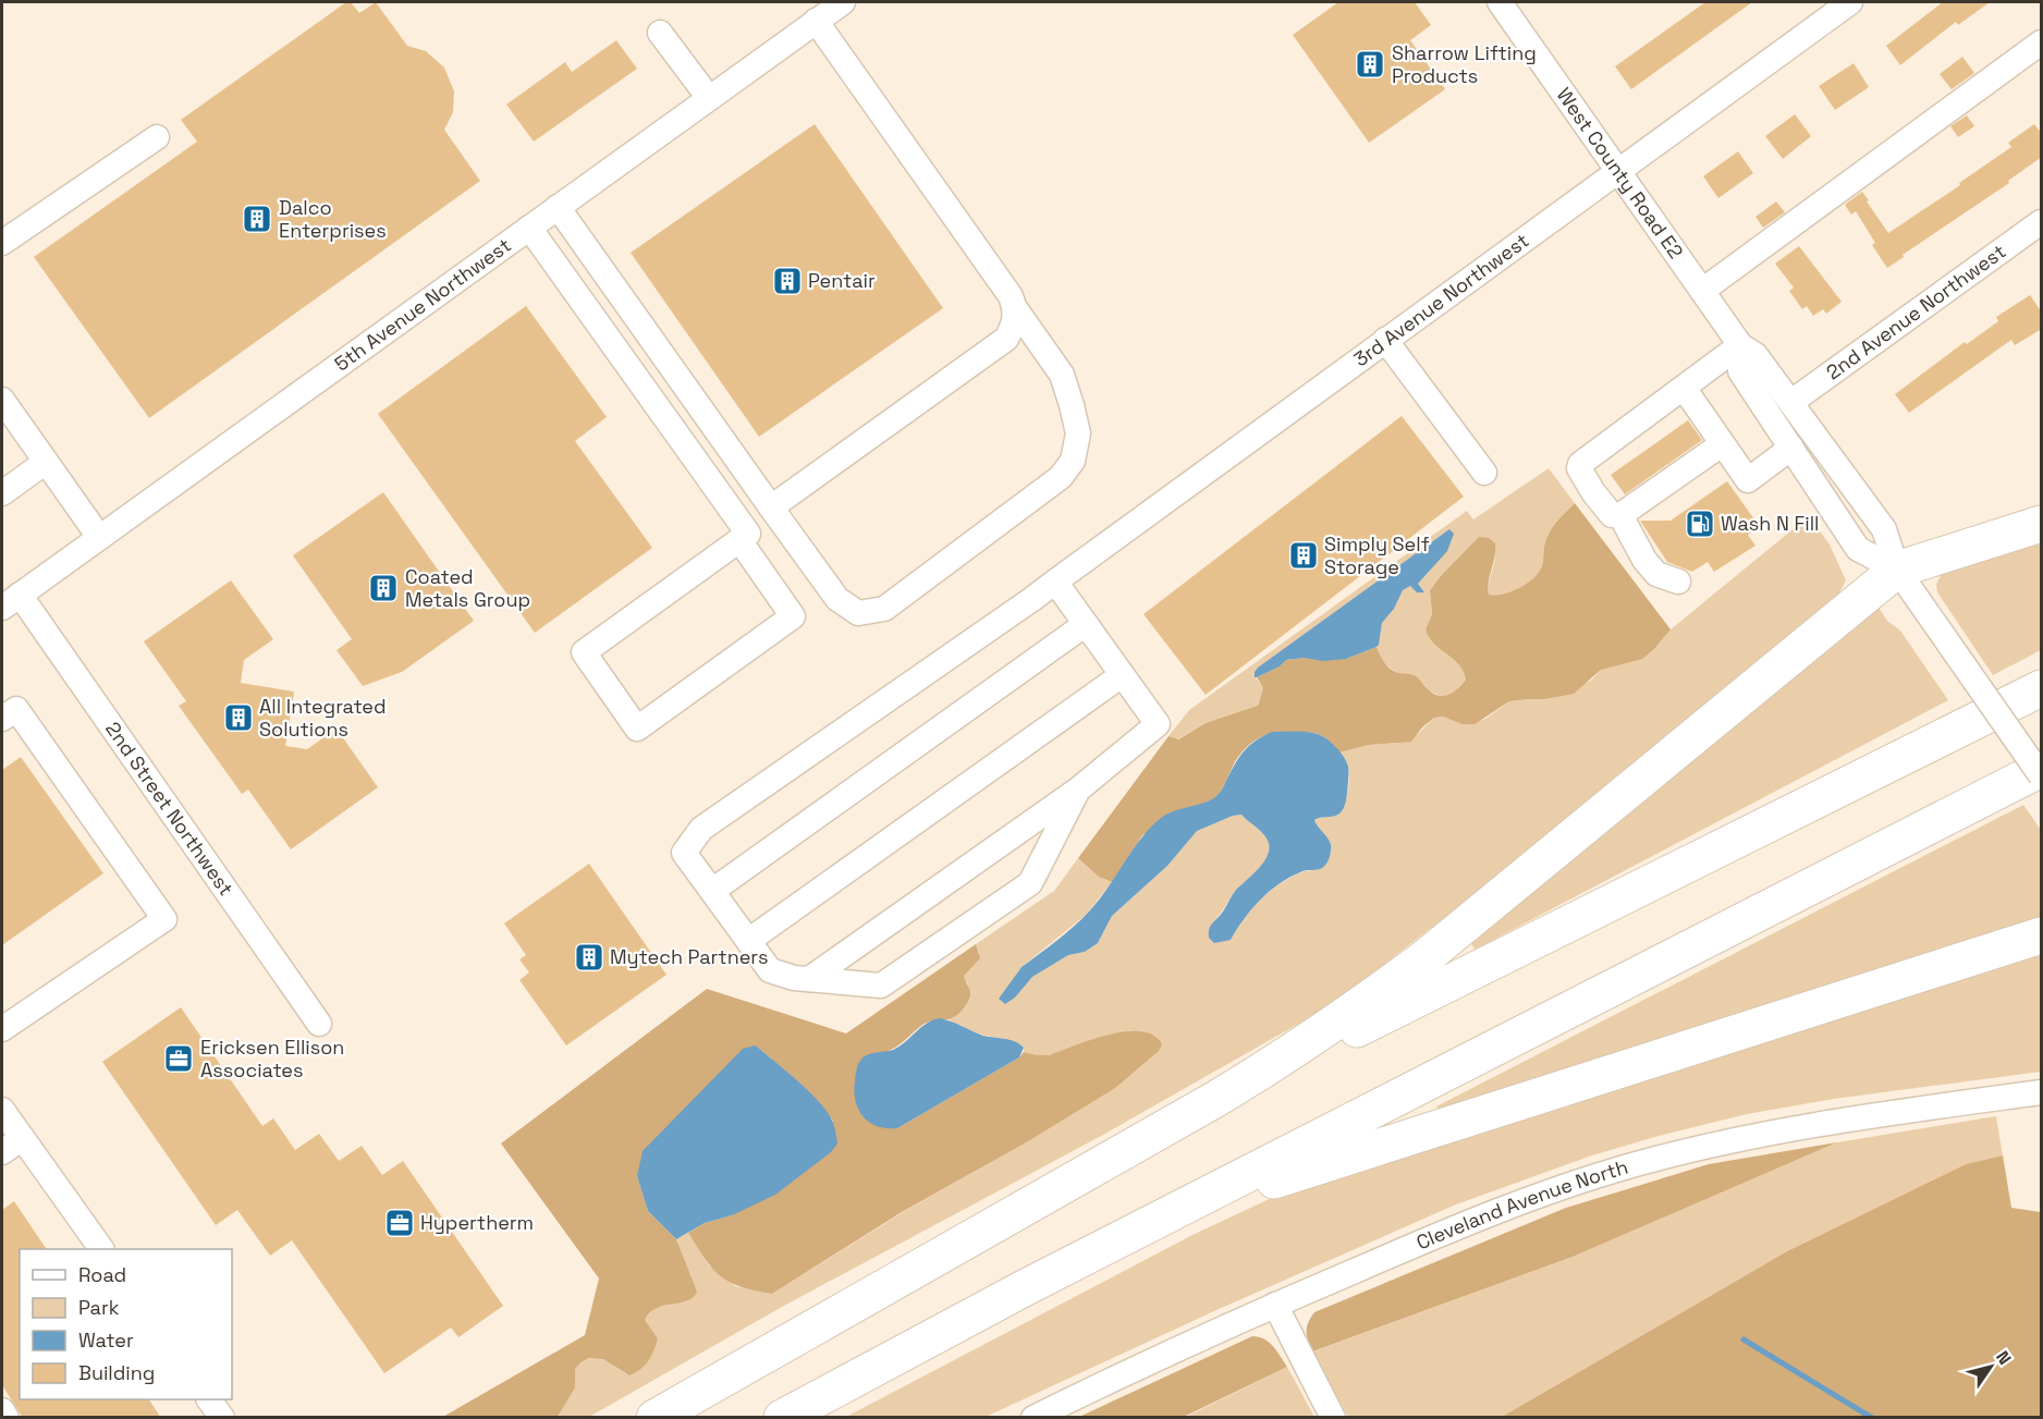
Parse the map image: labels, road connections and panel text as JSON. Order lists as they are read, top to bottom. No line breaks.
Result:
{"streets":{"street":["West County Road E2","3rd Avenue Northwest","5th Avenue Northwest","2nd Avenue Northwest","2nd Street Northwest","Cleveland Avenue North"]},"crossings":[["West County Road E2","3rd Avenue Northwest"],["West County Road E2","2nd Avenue Northwest"],["5th Avenue Northwest","2nd Street Northwest"]],"places":{"building":["Sharrow Lifting Products","Dalco Enterprises","Pentair","Simply Self Storage","Coated Metals Group","All Integrated Solutions","Mytech Partners"],"fuel station":["Wash N Fill"],"office":["Ericksen Ellison Associates","Hypertherm"]},"legend":["Road","Park","Water","Building"],"north":"top right"}
